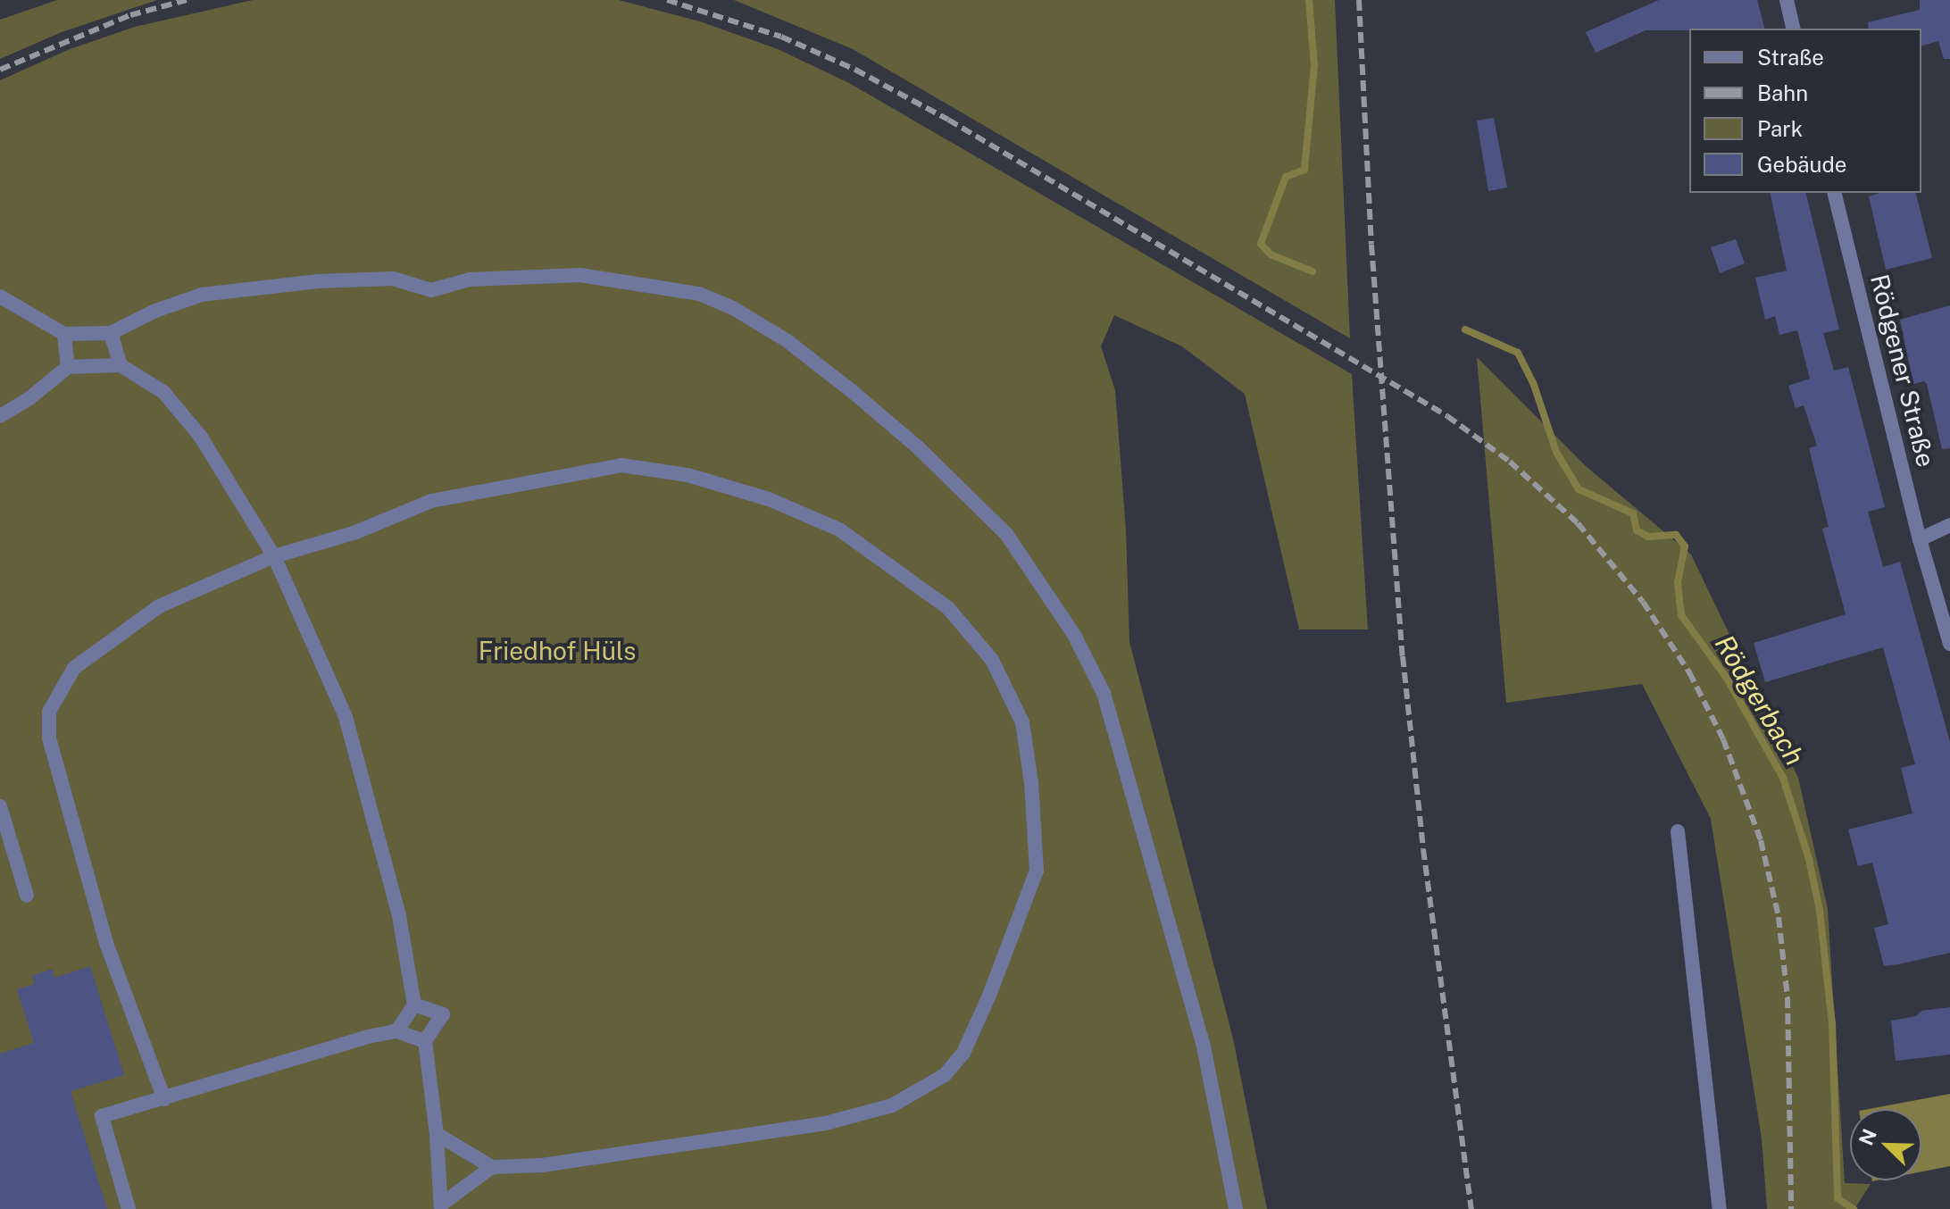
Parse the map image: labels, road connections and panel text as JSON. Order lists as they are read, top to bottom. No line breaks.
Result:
{"streets":{"street":["Rödgener Straße"]},"water":["Rödgerbach"],"parks":["Friedhof Hüls"],"legend":["Straße","Bahn","Park","Gebäude"],"north":"top left"}
